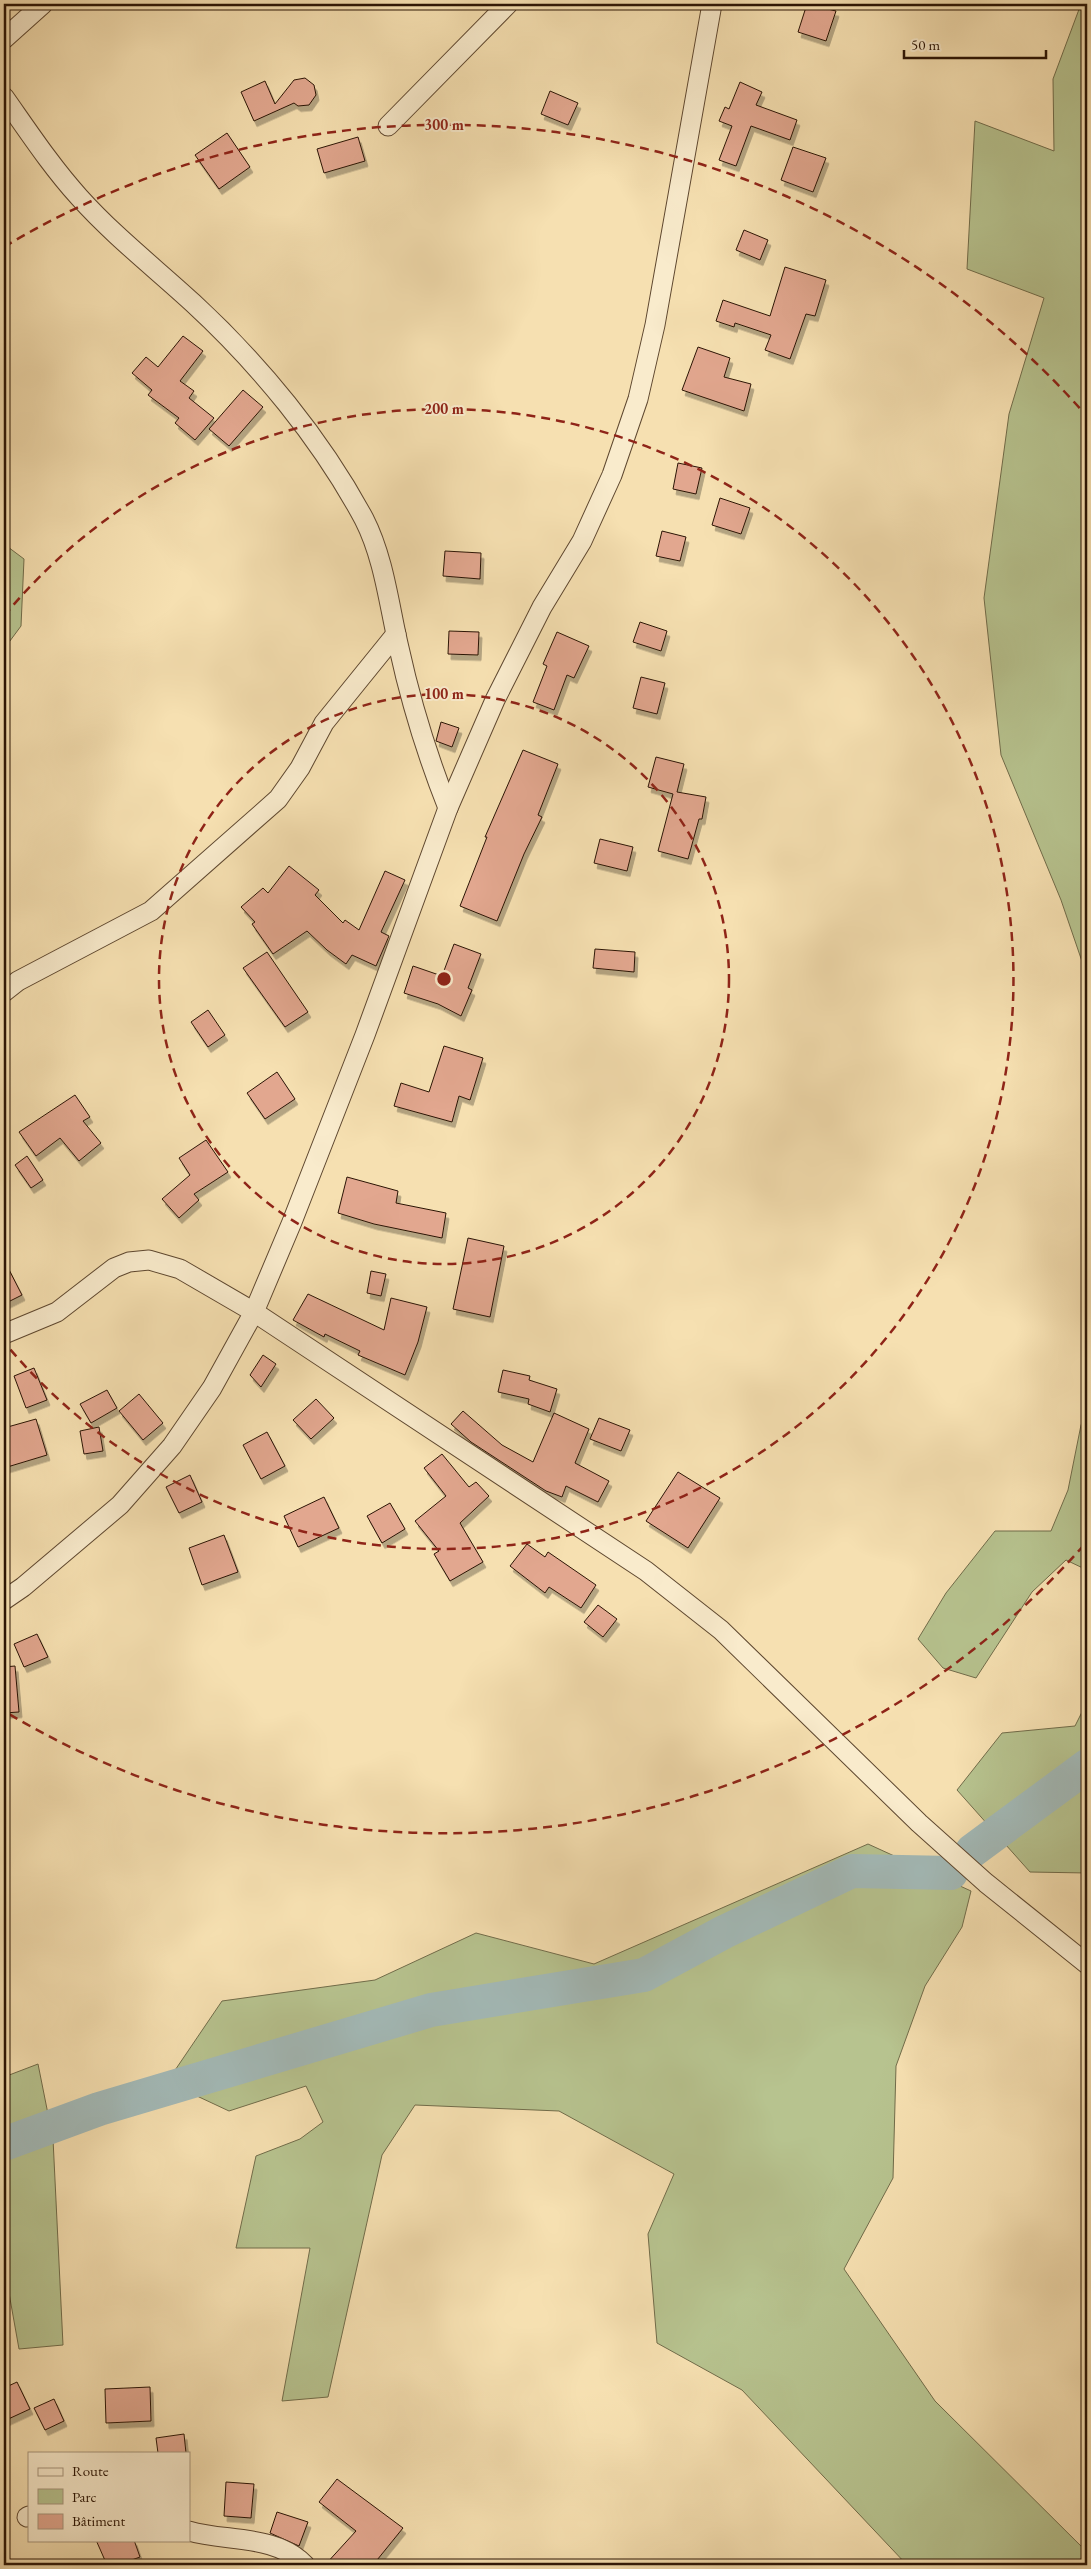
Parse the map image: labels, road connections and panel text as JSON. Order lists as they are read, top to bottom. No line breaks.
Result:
{"legend":["Route","Parc","Bâtiment"],"scale_bar":"50 m","rings":["300 m","200 m","100 m"]}
